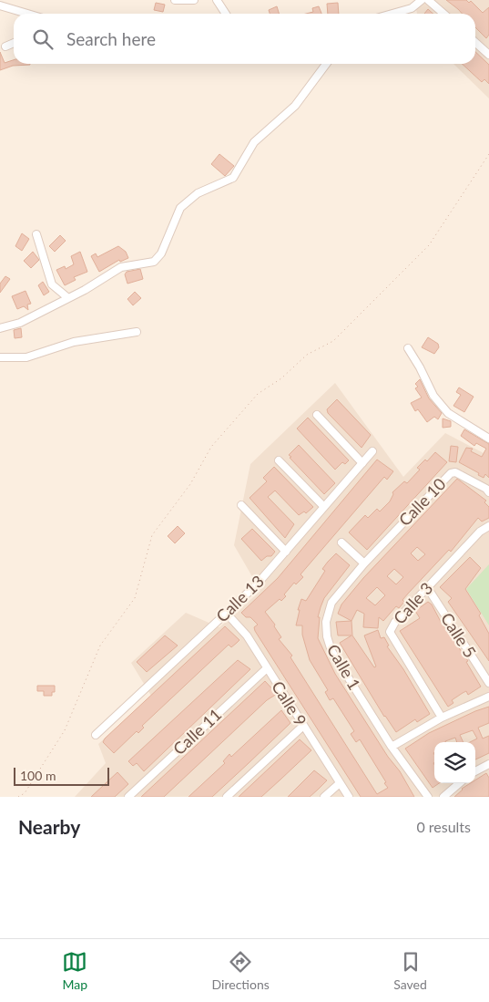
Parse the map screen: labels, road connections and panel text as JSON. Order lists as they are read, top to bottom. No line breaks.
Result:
{"streets":{"street":["Calle 10","Calle 13","Calle 3","Calle 5","Calle 1","Calle 9","Calle 11"]},"crossings":[["Calle 10","Calle 1"],["Calle 13","Calle 9"],["Calle 3","Calle 5"],["Calle 9","Calle 11"]],"scale_bar":"100 m","page":{"search":"Search here","scale":"100 m","heading":["Nearby","0 results"],"nav":["Map","Directions","Saved"]}}
